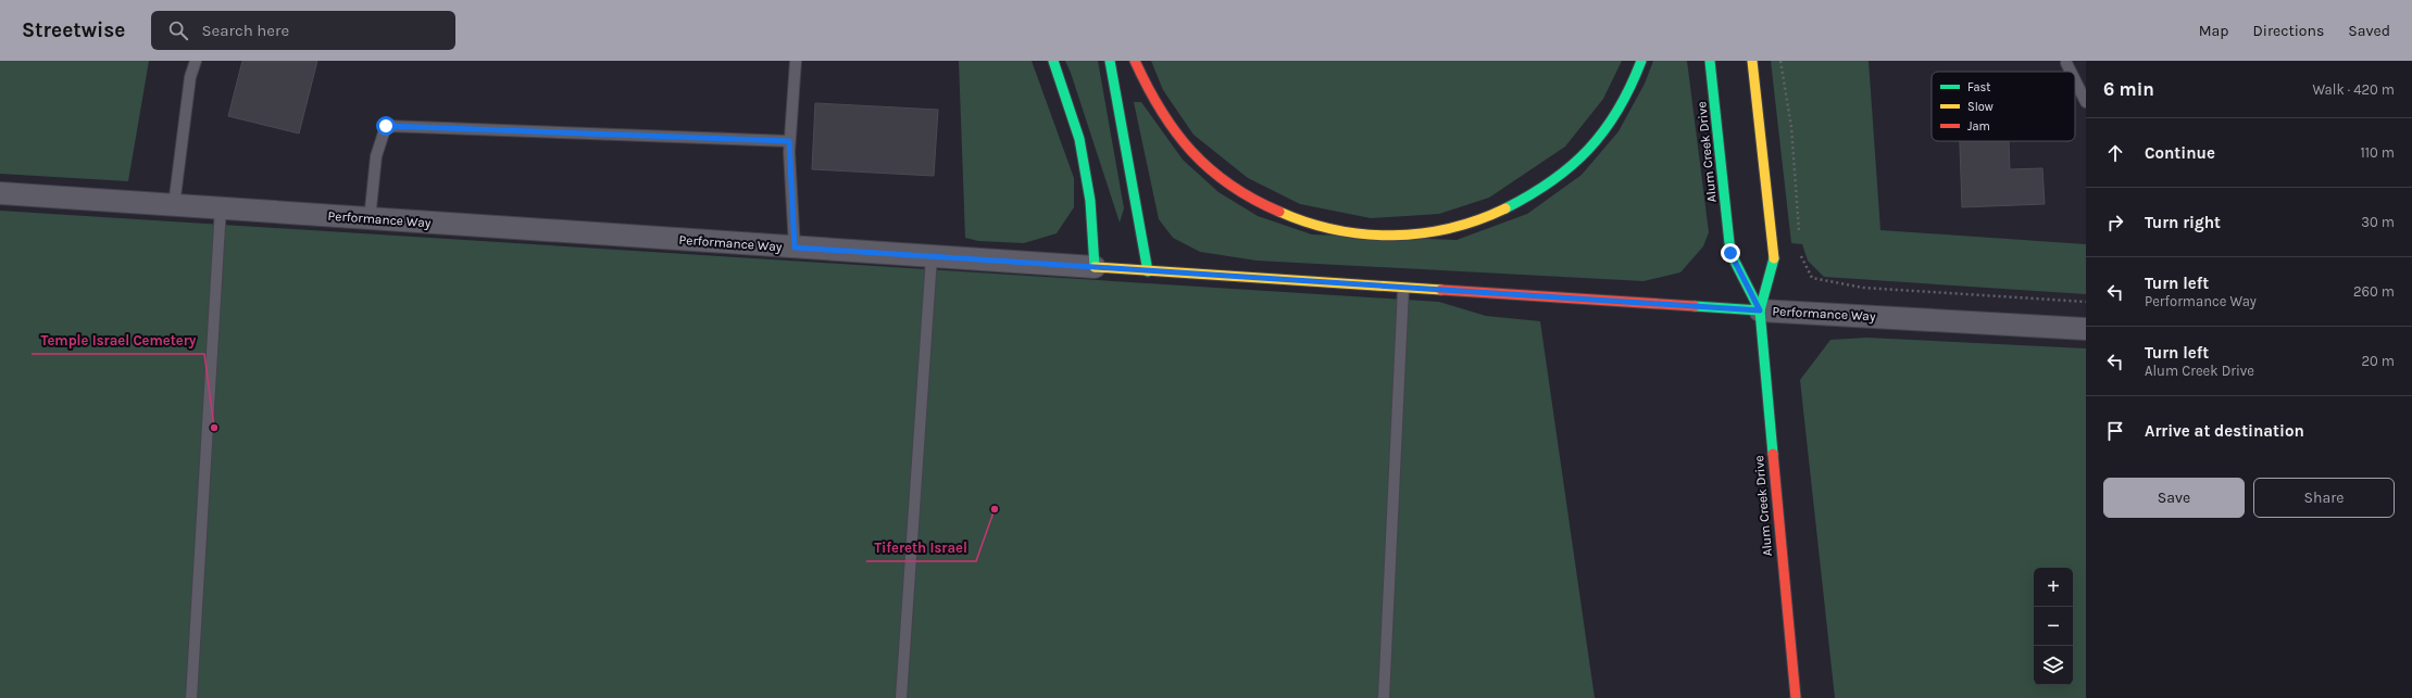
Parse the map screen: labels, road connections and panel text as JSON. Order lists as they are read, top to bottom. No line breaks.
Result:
{"streets":{"main road":["Alum Creek Drive","Performance Way"]},"crossings":[["Alum Creek Drive","Performance Way"]],"places":["Temple Israel Cemetery","Tifereth Israel"],"legend":["Fast","Slow","Jam"],"page":{"header":"Streetwise","search":"Search here","nav":["Map","Directions","Saved"],"heading":["6 min","Walk · 420 m"],"list":[["Continue","110 m"],["Turn right","30 m"],["Turn left","Performance Way","260 m"],["Turn left","Alum Creek Drive","20 m"],"Arrive at destination"],"buttons":["Save","Share"],"map_buttons":["+","−"]}}
